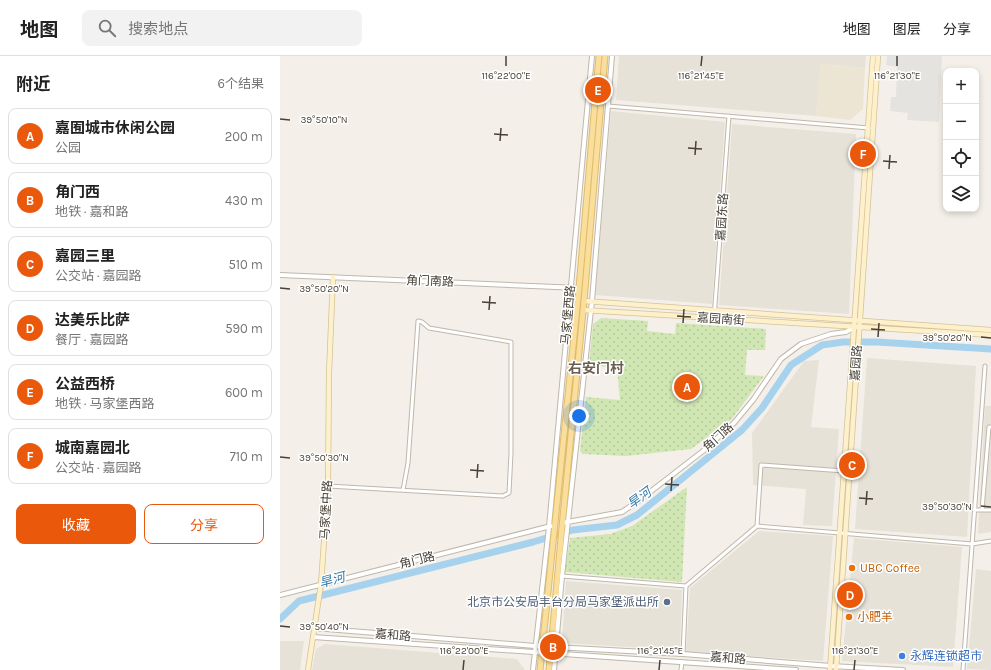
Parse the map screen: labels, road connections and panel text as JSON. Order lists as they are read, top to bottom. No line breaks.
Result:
{"streets":{"main road":["马家堡西路","嘉园南街","嘉园路","角门路","马家堡中路"],"street":["嘉园东路","角门南路","嘉和路"]},"crossings":[["嘉园东路","嘉园南街"],["角门南路","马家堡西路"],["角门南路","马家堡中路"],["马家堡西路","嘉园南街"],["马家堡西路","角门路"],["马家堡西路","嘉和路"],["嘉园南街","嘉园路"],["嘉园南街","角门路"],["嘉园路","角门路"],["嘉园路","嘉和路"],["角门路","马家堡中路"],["马家堡中路","嘉和路"]],"districts":["右安门村"],"water":["旱河"],"places":["UBC Coffee","北京市公安局丰台分局马家堡派出所","小肥羊","永辉连锁超市"],"page":{"header":"地图","search":"搜索地点","nav":["地图","图层","分享"],"heading":["附近","6个结果"],"map_buttons":["+","−"],"pins":["E","F","A","C","D","B"],"list":[{"mark":"A","name":"嘉囿城市休闲公园","note":"公园","value":"200 m"},{"mark":"B","name":"角门西","note":"地铁 · 嘉和路","value":"430 m"},{"mark":"C","name":"嘉园三里","note":"公交站 · 嘉园路","value":"510 m"},{"mark":"D","name":"达美乐比萨","note":"餐厅 · 嘉园路","value":"590 m"},{"mark":"E","name":"公益西桥","note":"地铁 · 马家堡西路","value":"600 m"},{"mark":"F","name":"城南嘉园北","note":"公交站 · 嘉园路","value":"710 m"}],"buttons":["收藏","分享"]},"coordinates":["116°22'00\"E","116°21'45\"E","116°21'30\"E","39°50'10\"N","39°50'20\"N","39°50'30\"N","39°50'40\"N"]}
